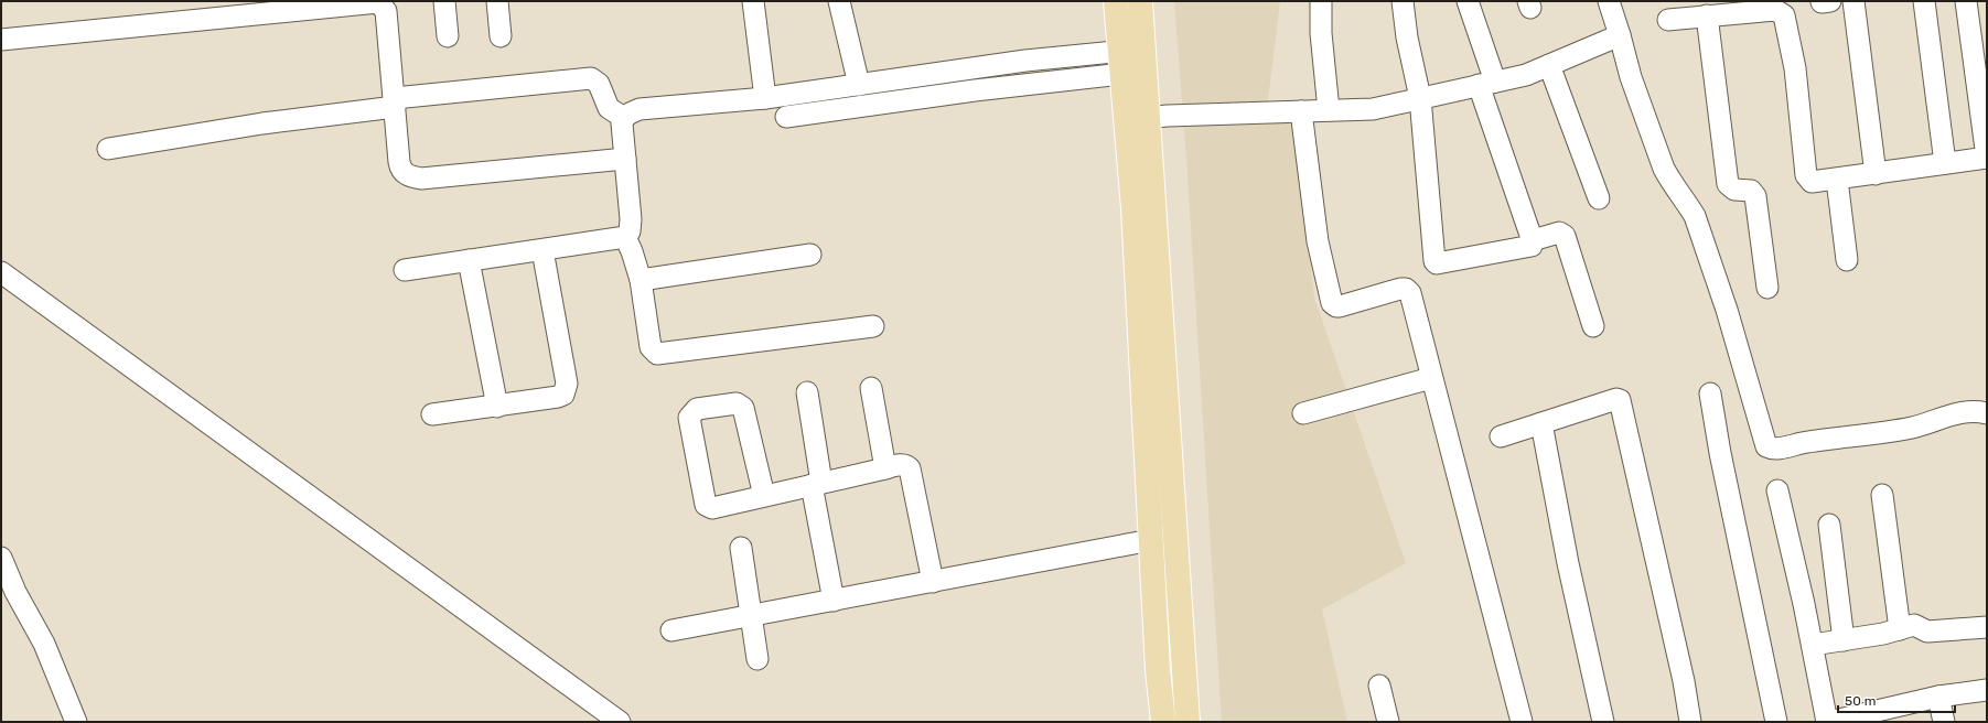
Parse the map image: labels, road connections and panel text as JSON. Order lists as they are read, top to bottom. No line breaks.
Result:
{"scale_bar":"50 m"}
